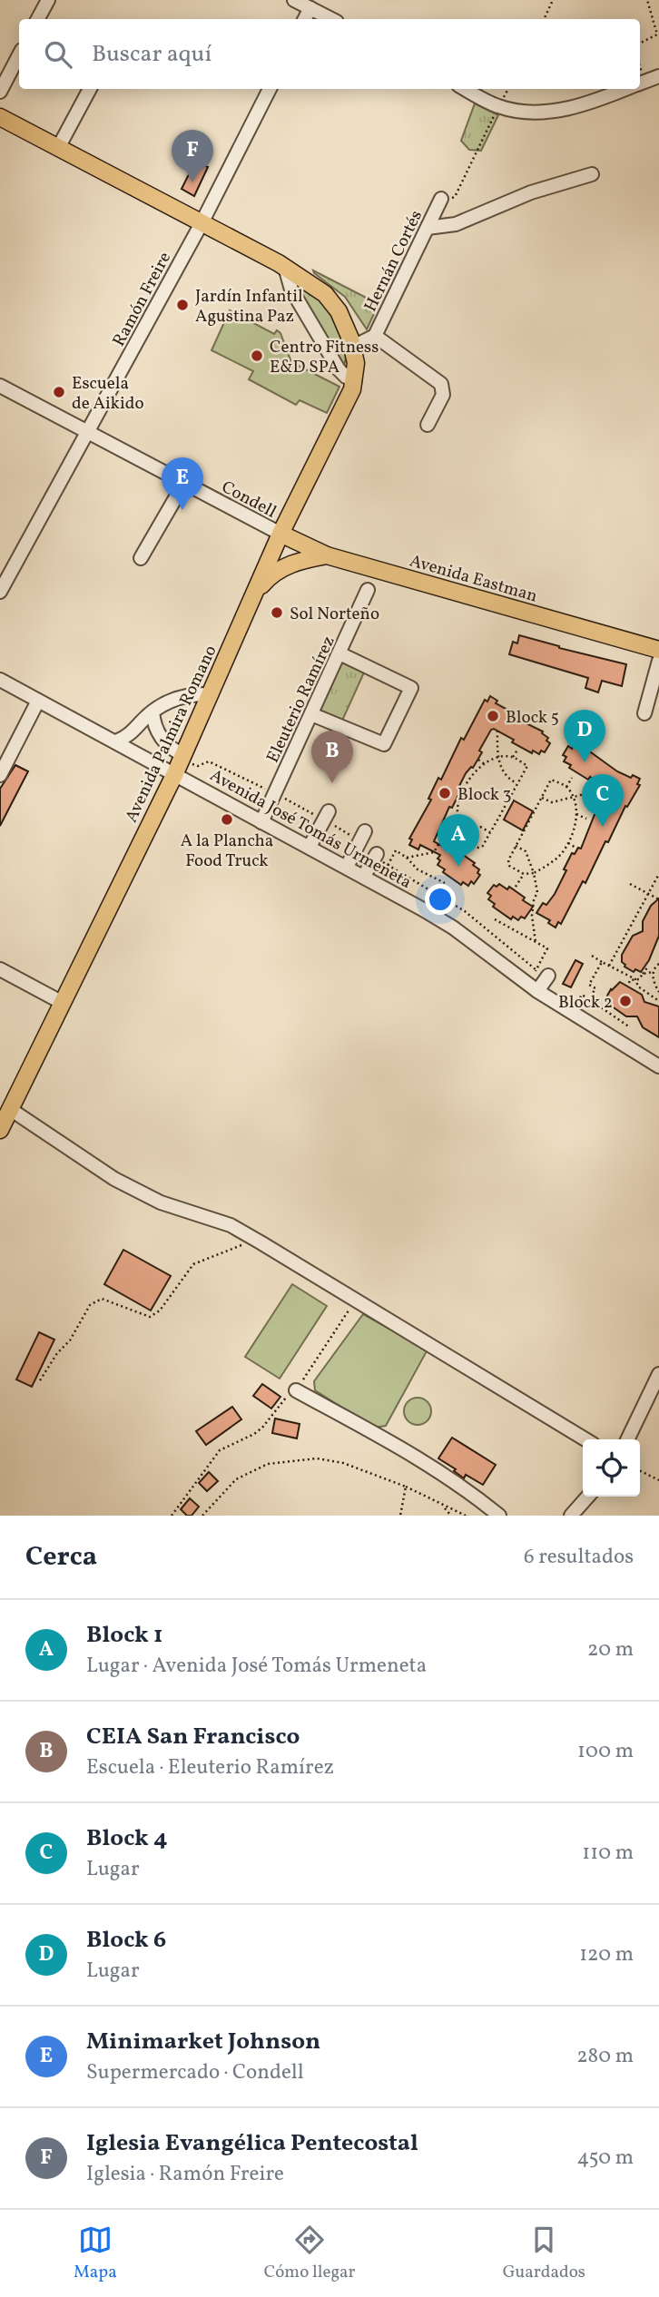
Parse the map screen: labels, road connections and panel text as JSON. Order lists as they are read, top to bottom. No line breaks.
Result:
{"streets":{"main road":["Avenida Eastman","Avenida Palmira Romano"],"street":["Hernán Cortés","Ramón Freire","Condell","Eleuterio Ramírez","Avenida José Tomás Urmeneta"]},"crossings":[["Hernán Cortés","Avenida Palmira Romano"],["Ramón Freire","Condell"],["Ramón Freire","Avenida Palmira Romano"],["Condell","Avenida Eastman"],["Condell","Avenida Palmira Romano"],["Avenida Eastman","Avenida Palmira Romano"],["Eleuterio Ramírez","Avenida José Tomás Urmeneta"],["Avenida Palmira Romano","Avenida José Tomás Urmeneta"]],"places":["Jardín Infantil Agustina Paz","Centro Fitness E&D SPA","Escuela de Aikido","Sol Norteño","Block 5","Block 3","A la Plancha Food Truck","Block 2"],"page":{"search":"Buscar aquí","pins":["F","E","D","B","C","A"],"heading":["Cerca","6 resultados"],"list":[{"mark":"A","name":"Block 1","note":"Lugar · Avenida José Tomás Urmeneta","value":"20 m"},{"mark":"B","name":"CEIA San Francisco","note":"Escuela · Eleuterio Ramírez","value":"100 m"},{"mark":"C","name":"Block 4","note":"Lugar","value":"110 m"},{"mark":"D","name":"Block 6","note":"Lugar","value":"120 m"},{"mark":"E","name":"Minimarket Johnson","note":"Supermercado · Condell","value":"280 m"},{"mark":"F","name":"Iglesia Evangélica Pentecostal","note":"Iglesia · Ramón Freire","value":"450 m"}],"nav":["Mapa","Cómo llegar","Guardados"]}}
